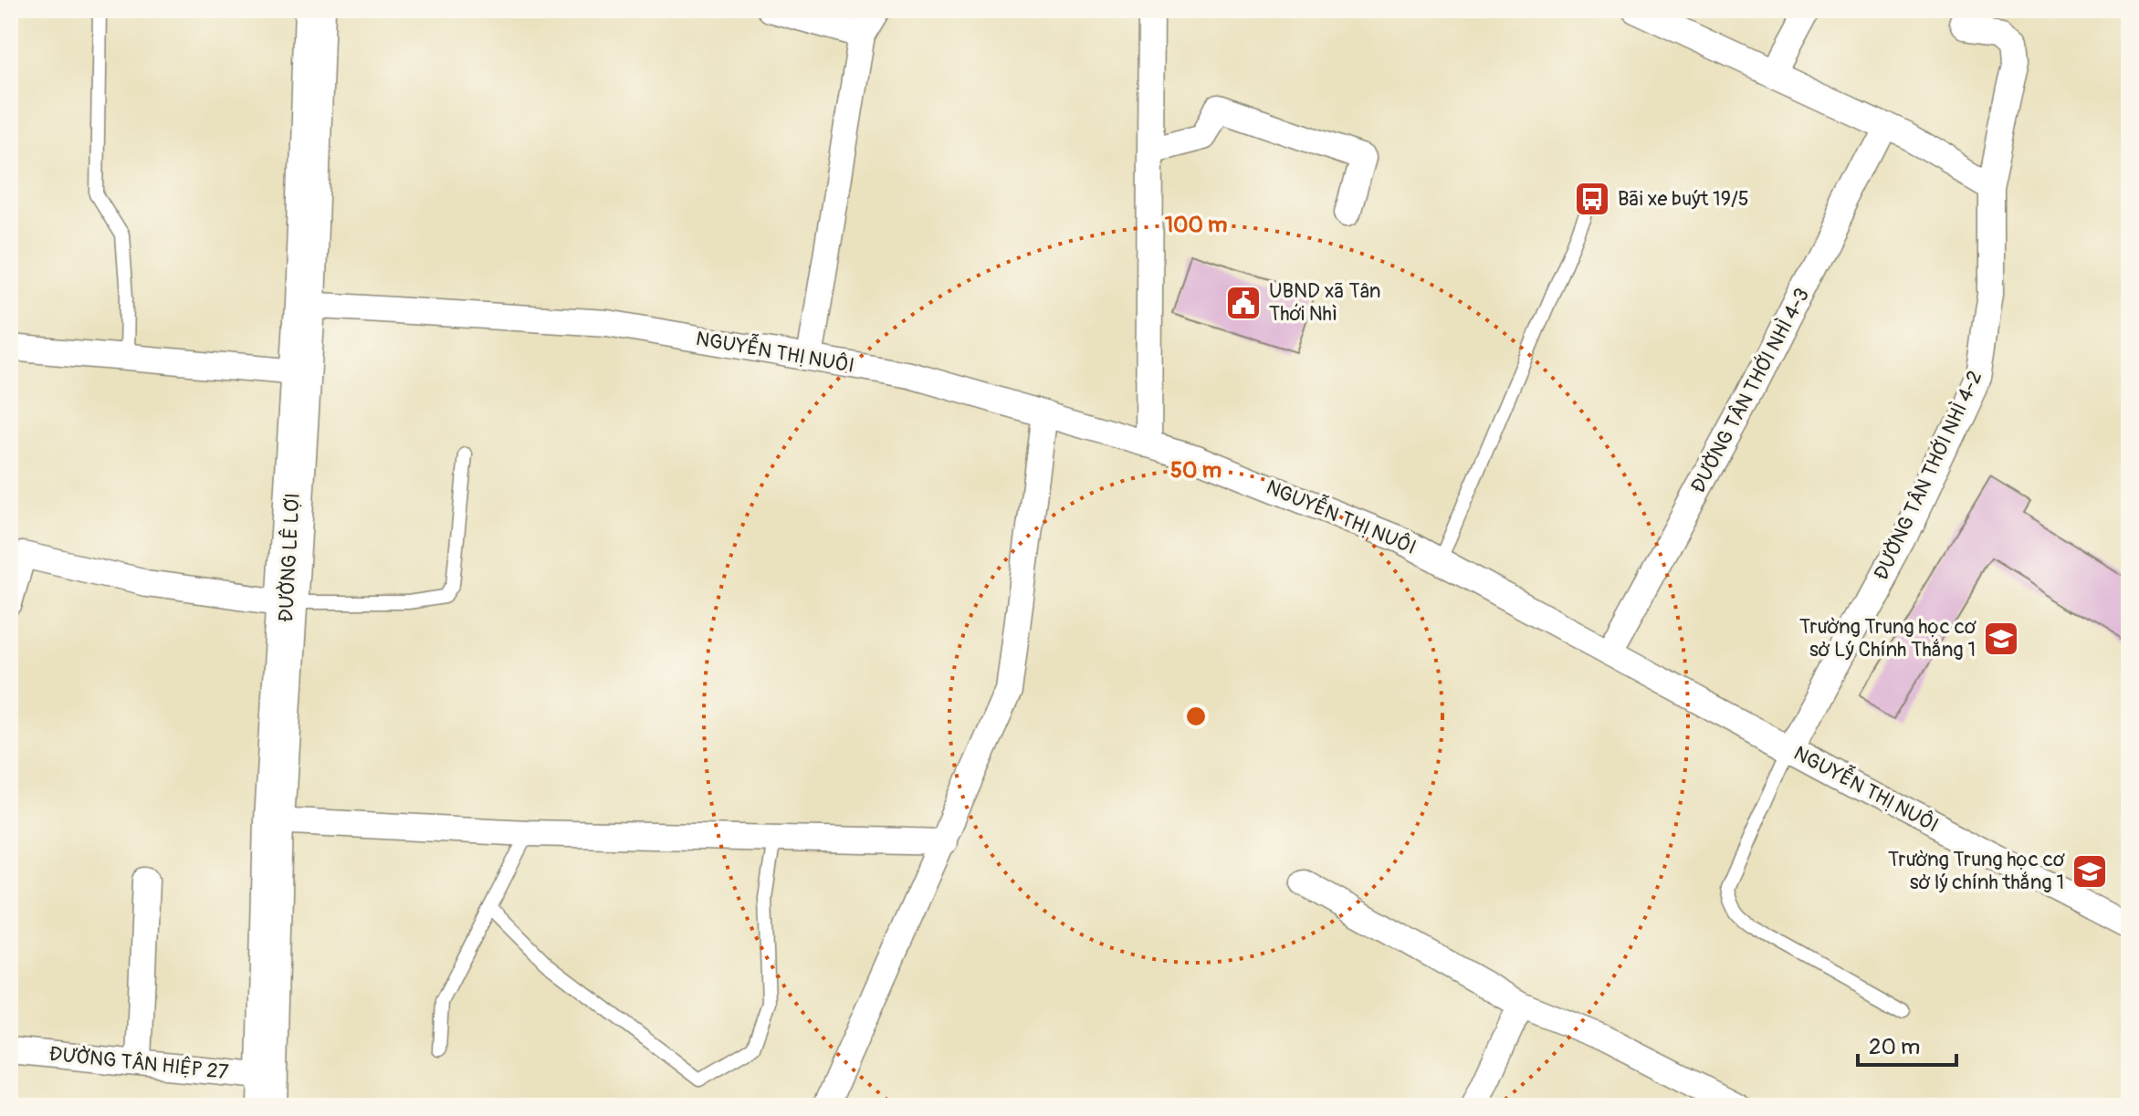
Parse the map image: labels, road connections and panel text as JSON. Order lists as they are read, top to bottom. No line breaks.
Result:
{"streets":{"main road":["ĐƯỜNG LÊ LỢI"],"street":["NGUYỄN THỊ NUÔI","ĐƯỜNG TÂN THỚI NHÌ 4-3","ĐƯỜNG TÂN THỚI NHÌ 4-2","ĐƯỜNG TÂN HIỆP 27"]},"crossings":[["NGUYỄN THỊ NUÔI","ĐƯỜNG TÂN THỚI NHÌ 4-3"],["NGUYỄN THỊ NUÔI","ĐƯỜNG TÂN THỚI NHÌ 4-2"],["NGUYỄN THỊ NUÔI","ĐƯỜNG LÊ LỢI"],["ĐƯỜNG LÊ LỢI","ĐƯỜNG TÂN HIỆP 27"]],"places":{"bus stop":["Bãi xe buýt 19/5"],"public building":["UBND xã Tân Thới Nhì"],"school or university":["Trường Trung học cơ sở Lý Chính Thắng 1","Trường Trung học cơ sở lý chính thắng 1"]},"scale_bar":"20 m","rings":["100 m","50 m"]}
